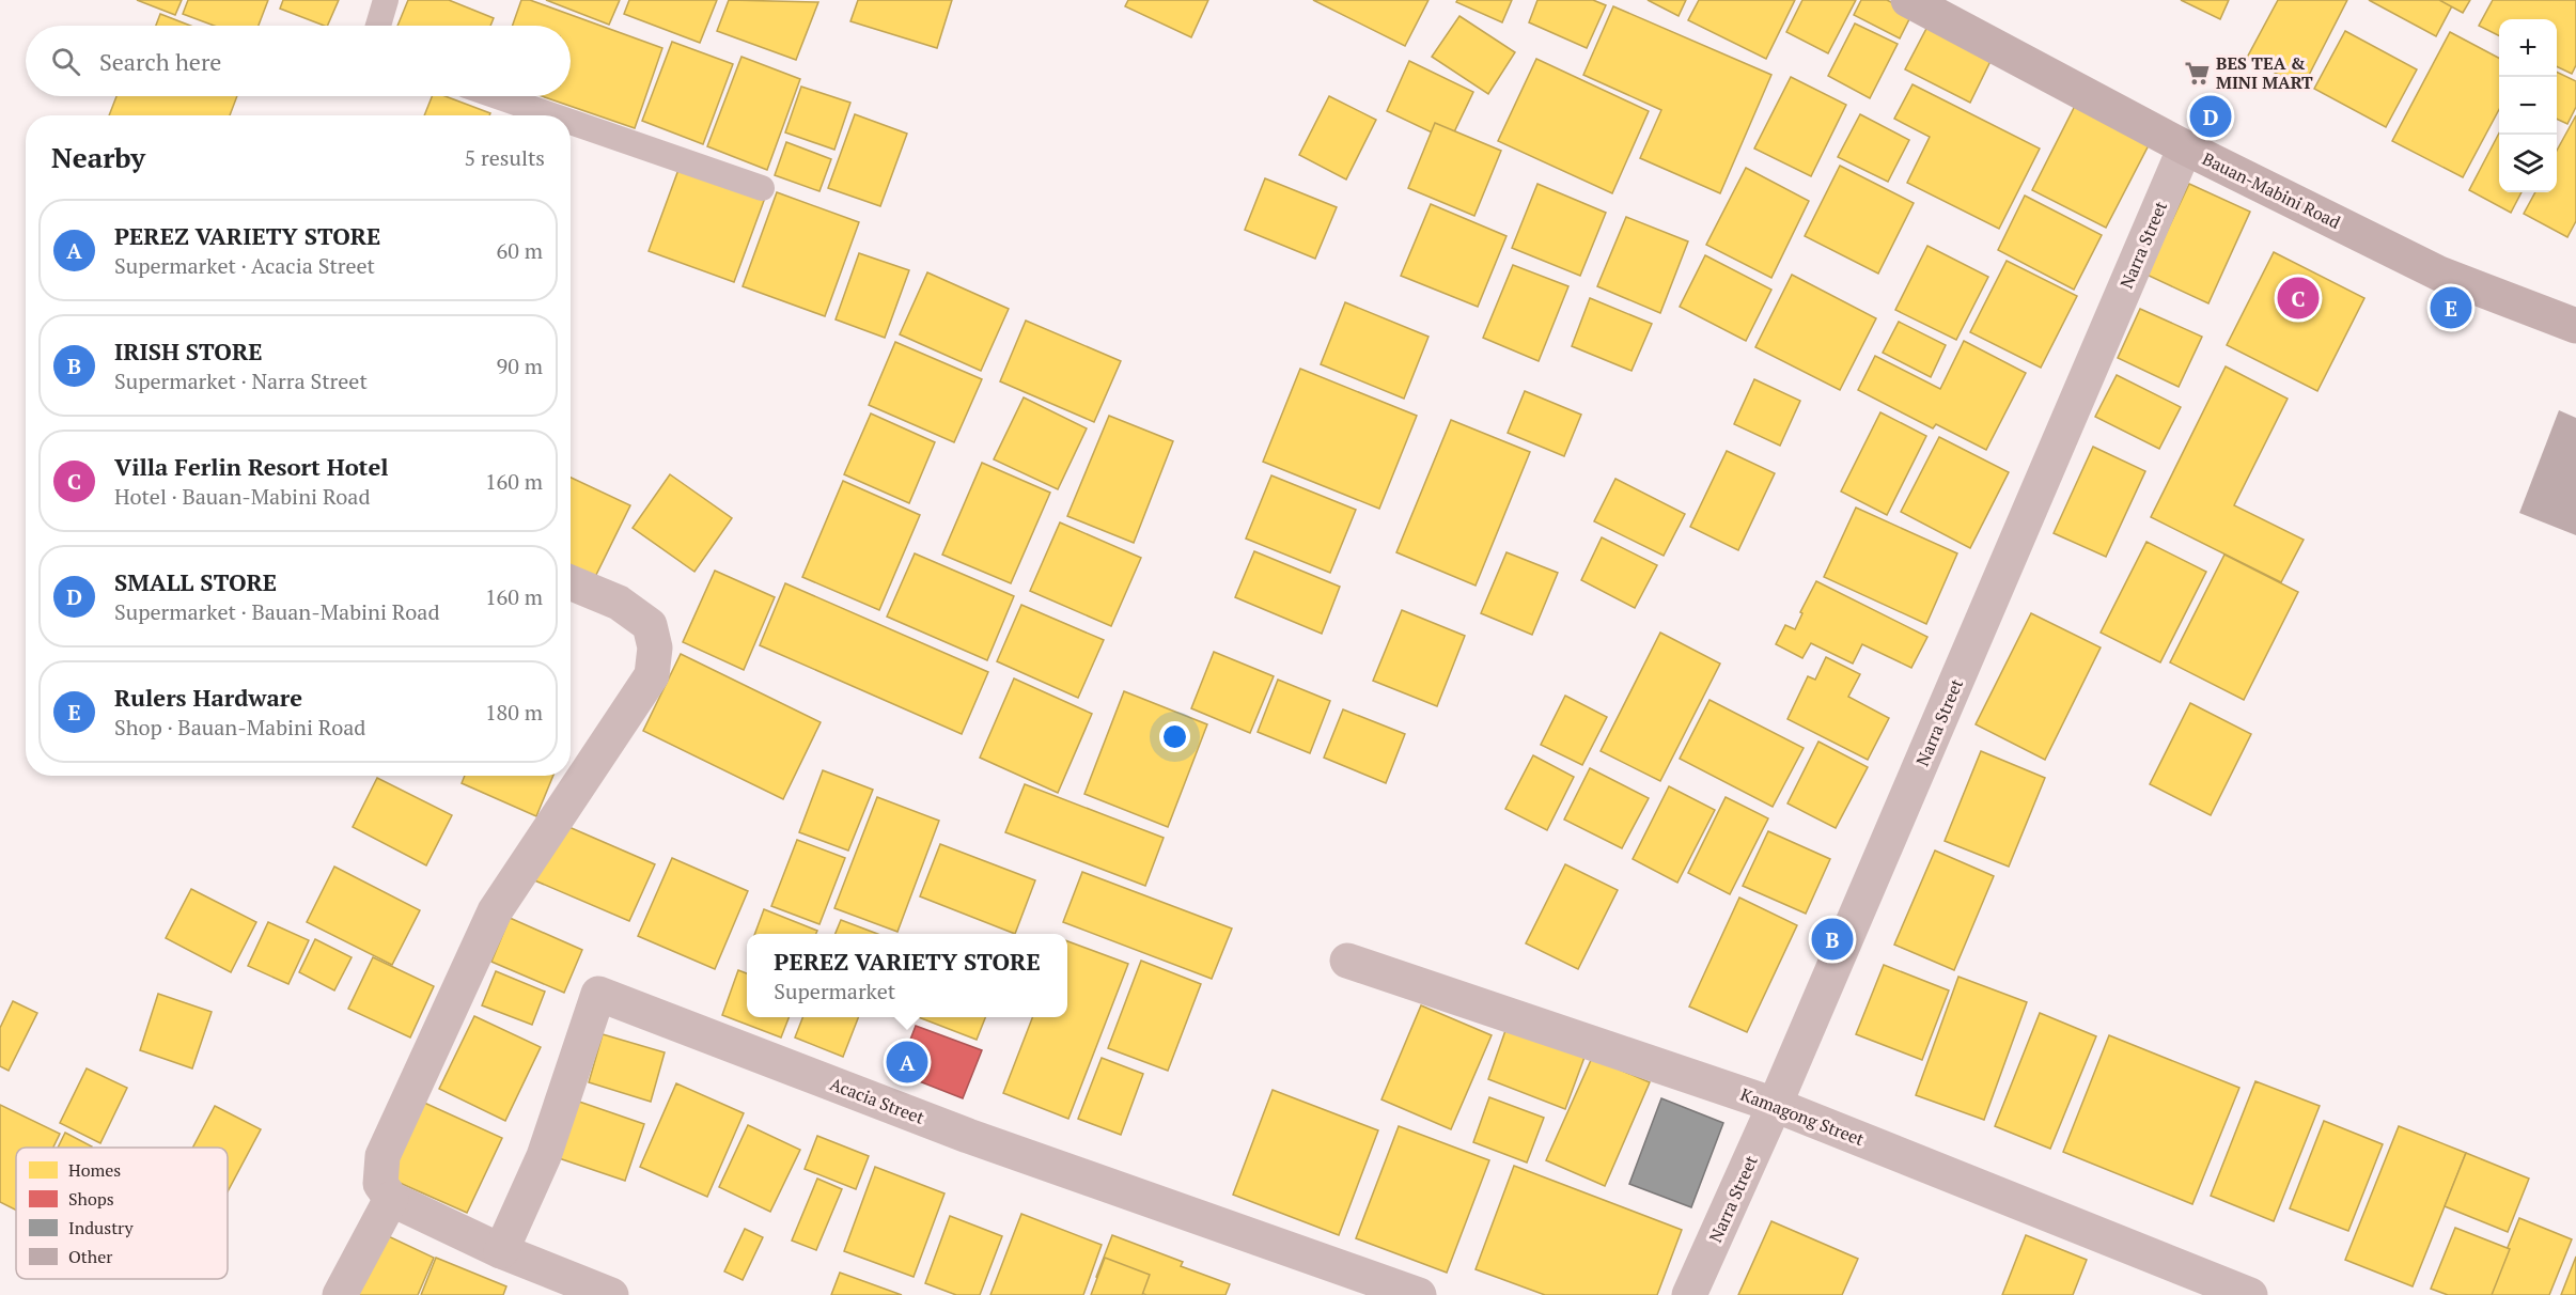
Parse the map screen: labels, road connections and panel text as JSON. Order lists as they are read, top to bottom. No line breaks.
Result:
{"streets":{"main road":["Bauan-Mabini Road"],"street":["Narra Street","Acacia Street","Kamagong Street"]},"crossings":[["Bauan-Mabini Road","Narra Street"],["Narra Street","Kamagong Street"]],"places":{"supermarket":["BES TEA & MINI MART"]},"legend":["Homes","Shops","Industry","Other"],"page":{"map_buttons":["+","−"],"search":"Search here","pins":["D","C","E","B","A"],"heading":["Nearby","5 results"],"list":[{"mark":"A","name":"PEREZ VARIETY STORE","note":"Supermarket · Acacia Street","value":"60 m"},{"mark":"B","name":"IRISH STORE","note":"Supermarket · Narra Street","value":"90 m"},{"mark":"C","name":"Villa Ferlin Resort Hotel","note":"Hotel · Bauan-Mabini Road","value":"160 m"},{"mark":"D","name":"SMALL STORE","note":"Supermarket · Bauan-Mabini Road","value":"160 m"},{"mark":"E","name":"Rulers Hardware","note":"Shop · Bauan-Mabini Road","value":"180 m"}],"popup":["PEREZ VARIETY STORE","Supermarket"]}}
